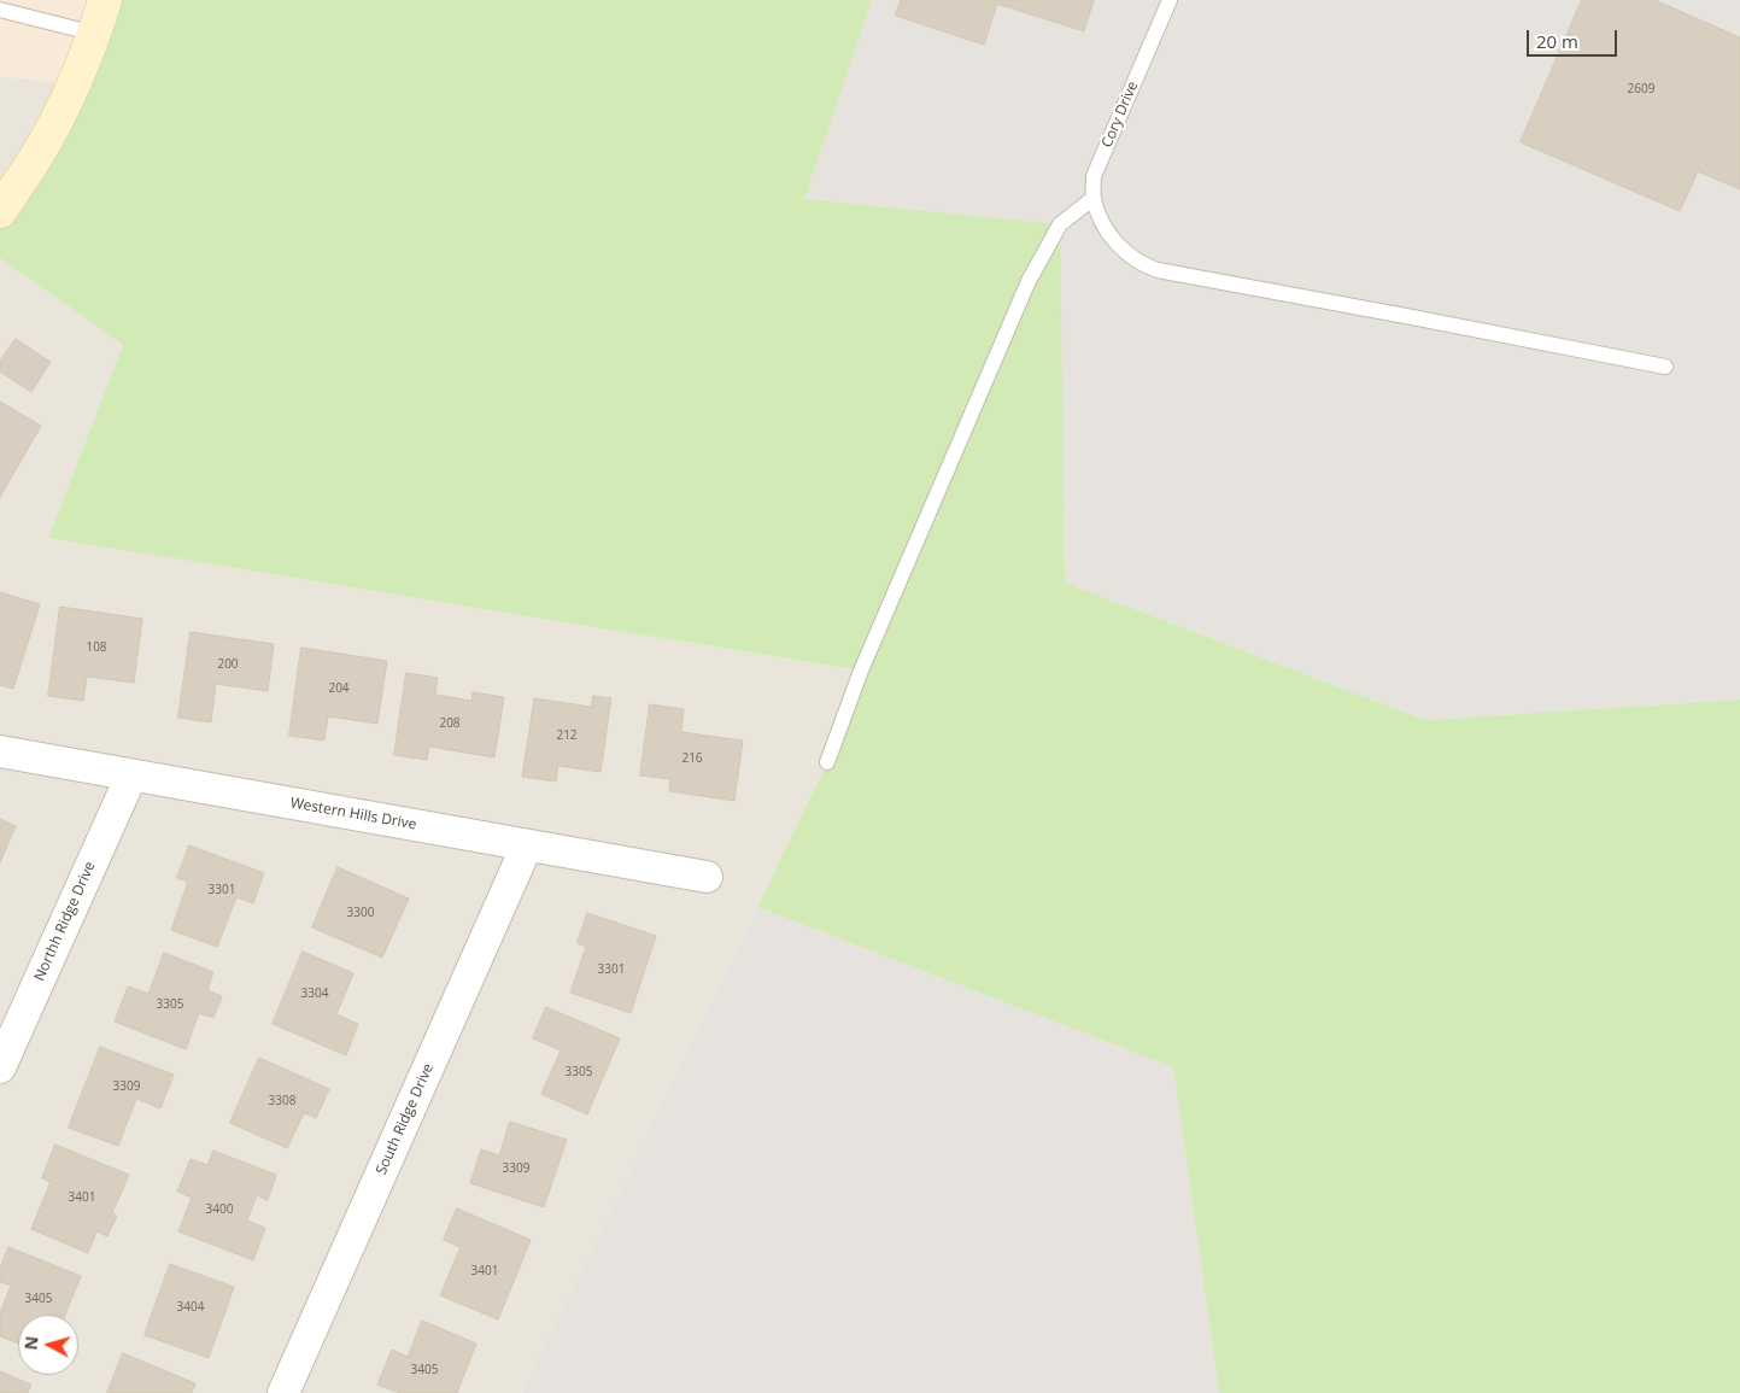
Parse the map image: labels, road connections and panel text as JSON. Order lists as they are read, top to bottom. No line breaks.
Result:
{"streets":{"street":["Western Hills Drive","Northh Ridge Drive","South Ridge Drive"],"lane":["Cory Drive"]},"crossings":[["Western Hills Drive","Northh Ridge Drive"],["Western Hills Drive","South Ridge Drive"]],"house_numbers":["2609","108","200","204","208","212","216","3301","3300","3301","3304","3305","3305","3309","3308","3309","3401","3400","3401","3405","3404","3405"],"scale_bar":"20 m","north":"left"}
